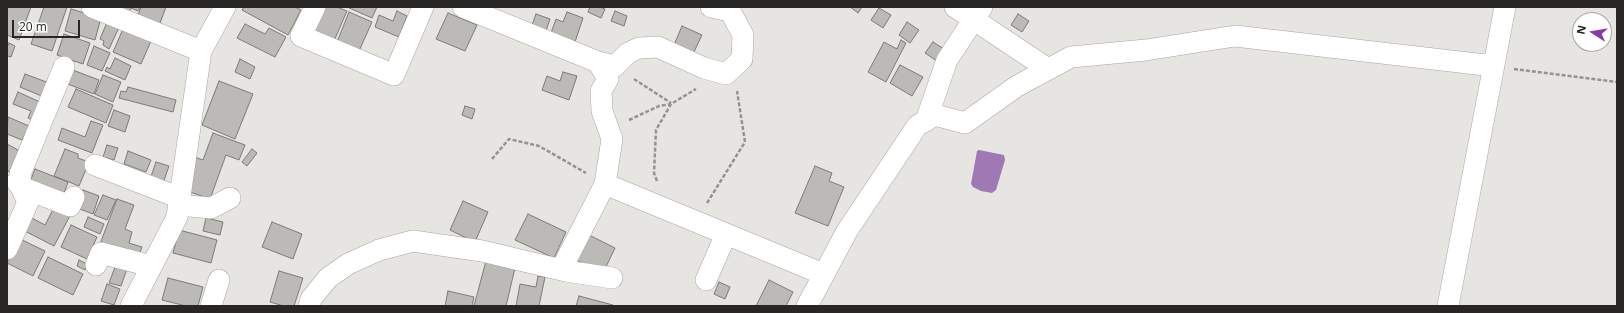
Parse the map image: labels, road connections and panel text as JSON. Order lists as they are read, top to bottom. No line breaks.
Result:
{"scale_bar":"20 m","north":"left"}
